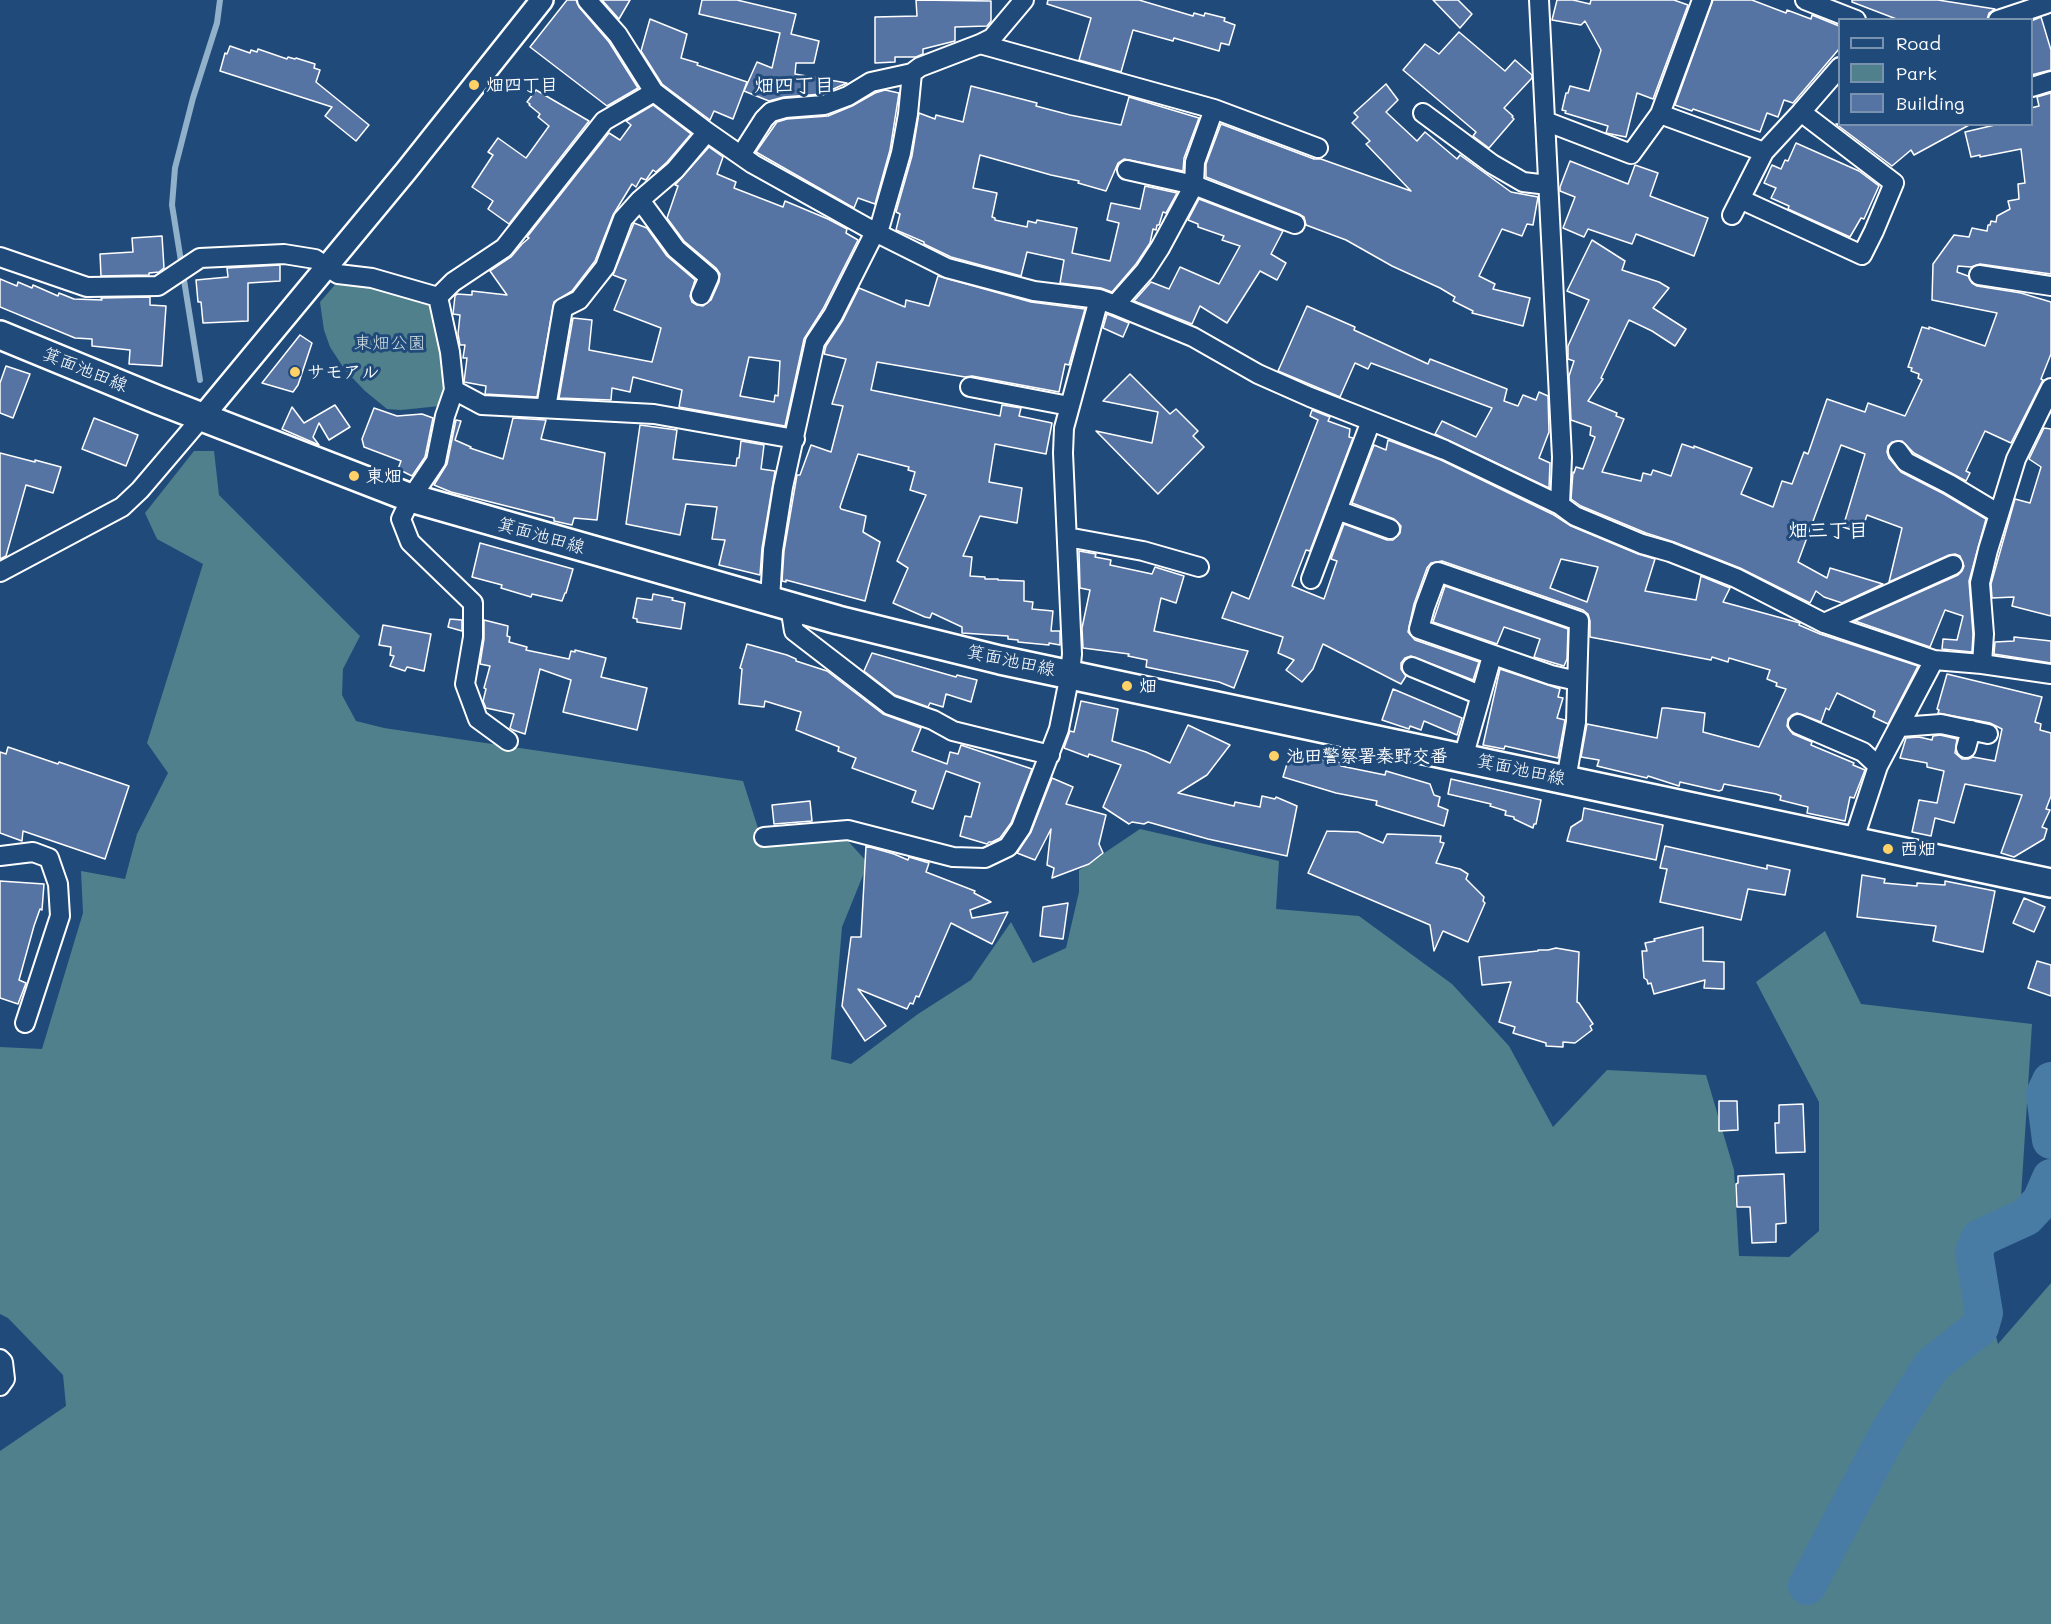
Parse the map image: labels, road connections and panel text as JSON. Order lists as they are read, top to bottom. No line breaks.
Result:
{"streets":{"main road":["箕面池田線"]},"districts":["畑四丁目","畑三丁目"],"parks":["東畑公園"],"places":["畑四丁目","サモアル","東畑","畑","池田警察署秦野交番","西畑"],"legend":["Road","Park","Building"]}
